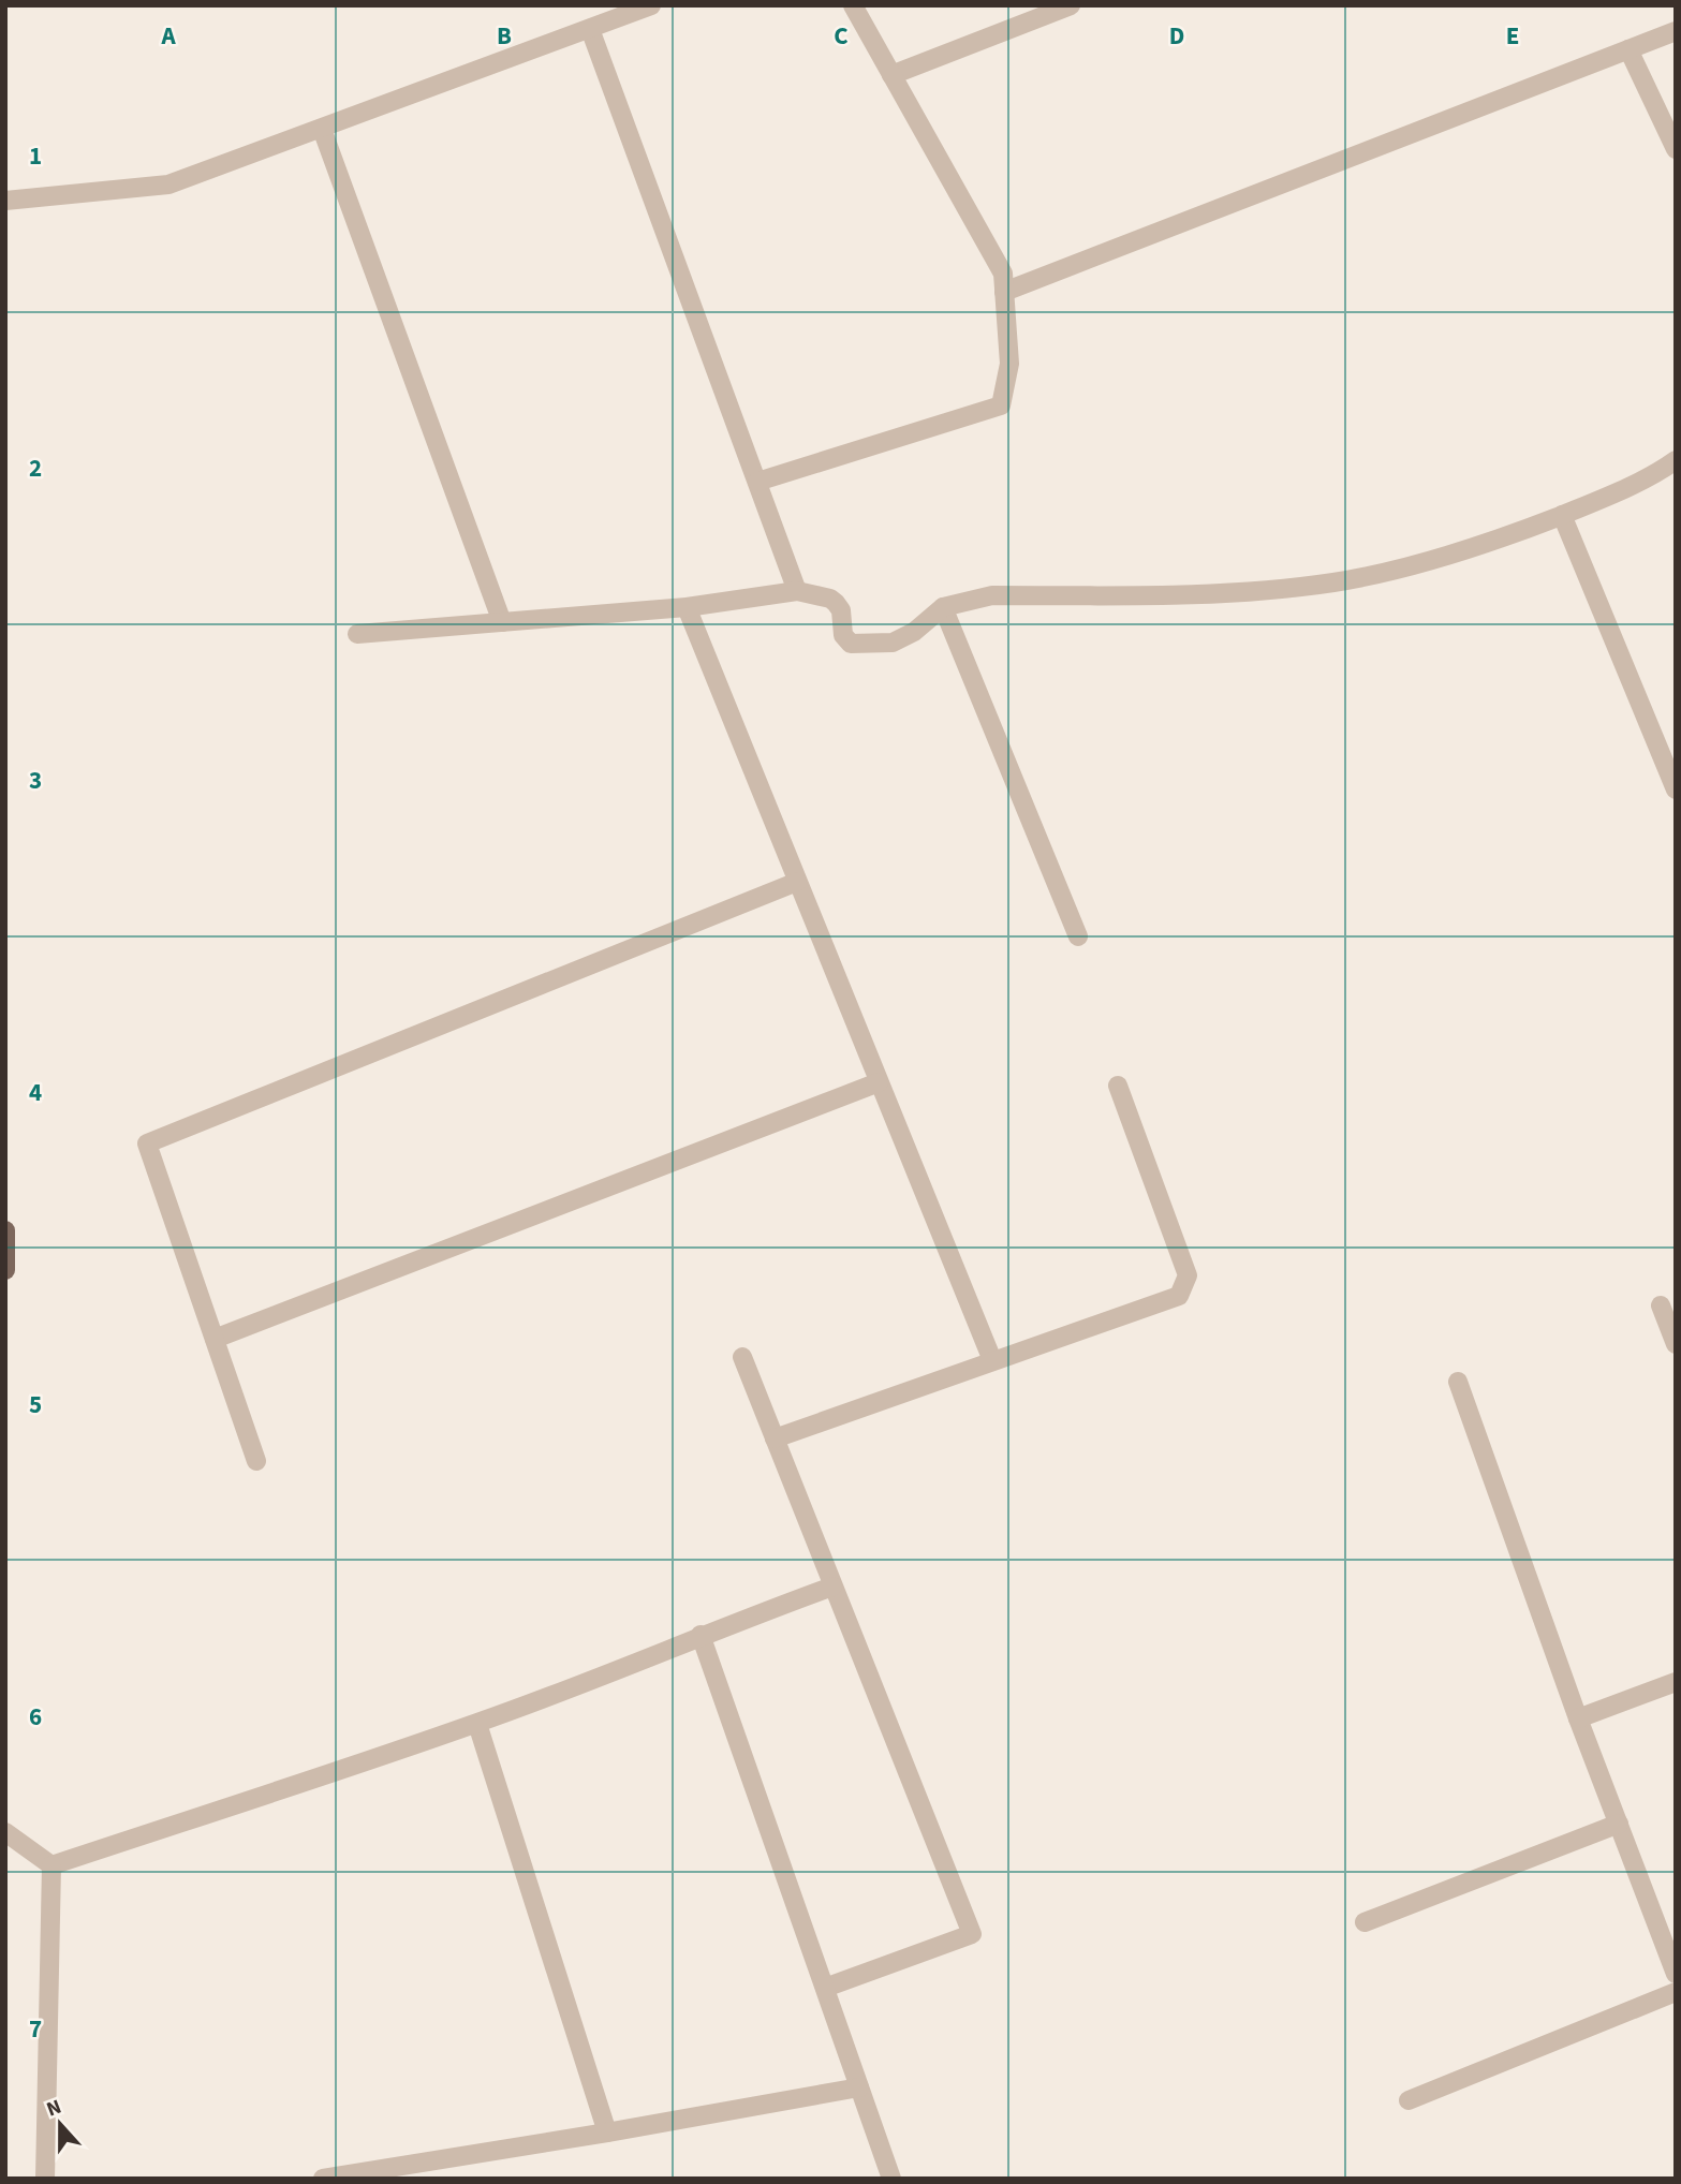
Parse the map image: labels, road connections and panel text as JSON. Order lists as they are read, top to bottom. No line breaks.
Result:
{"north":"top","grid":{"columns":["A","B","C","D","E"],"rows":["1","2","3","4","5","6","7"]}}
